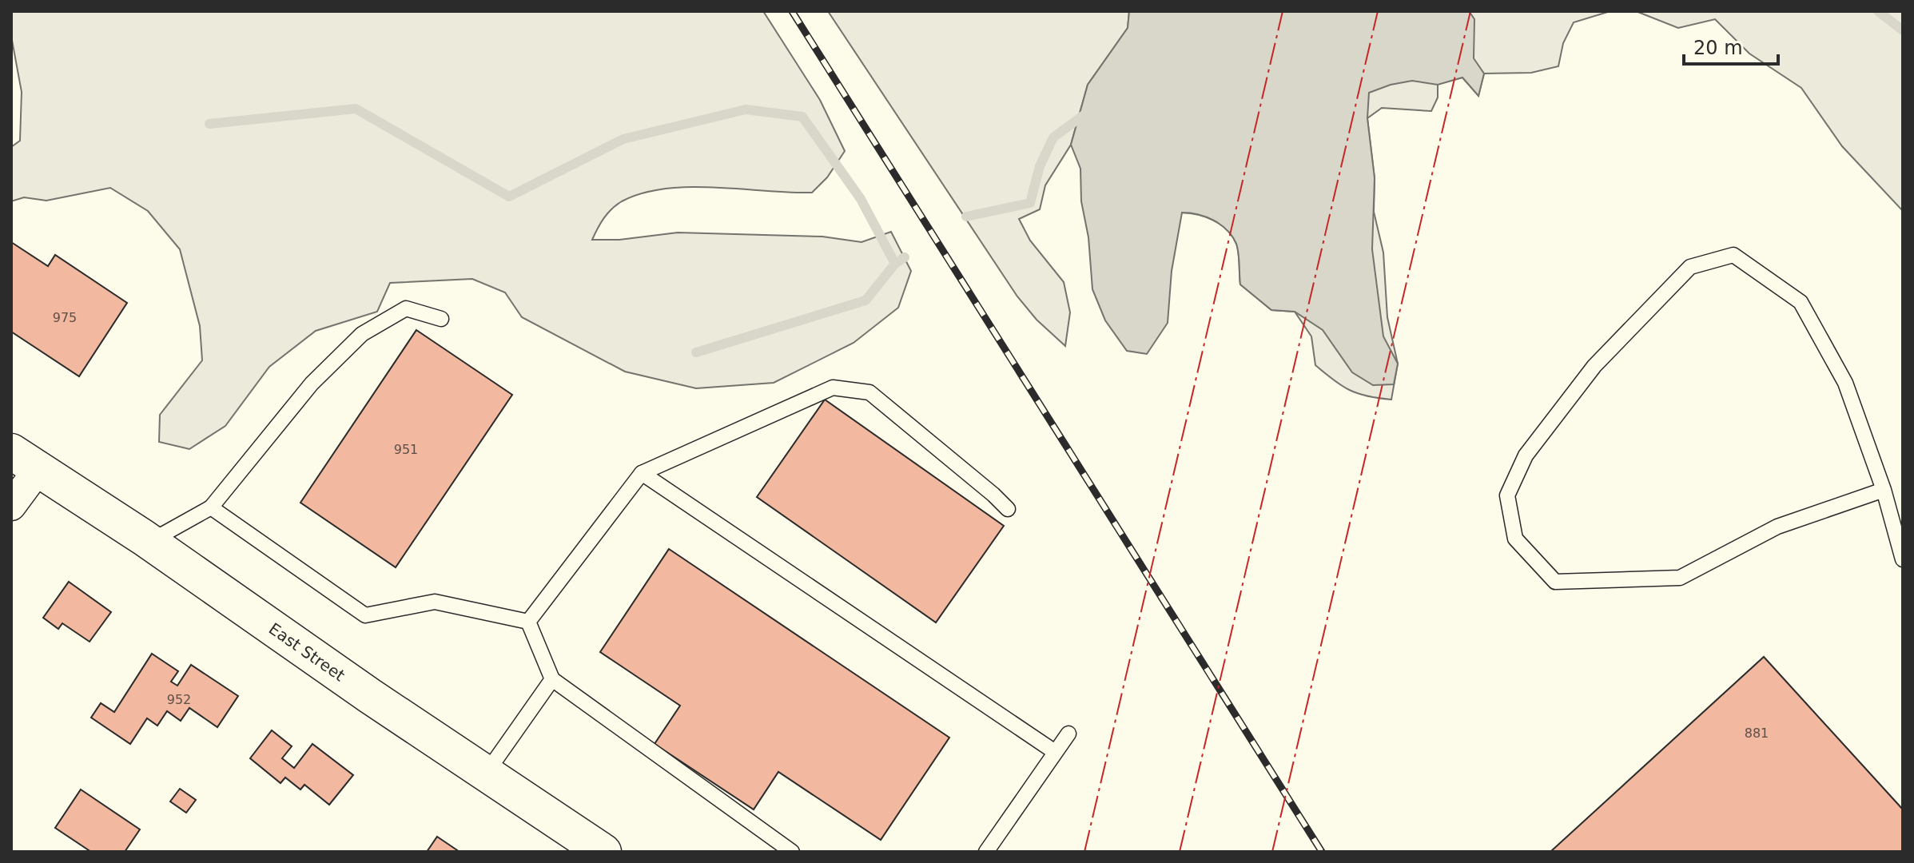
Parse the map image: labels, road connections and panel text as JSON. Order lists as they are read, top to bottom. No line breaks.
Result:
{"streets":{"main road":["East Street"]},"house_numbers":["975","951","952","881"],"scale_bar":"20 m"}
